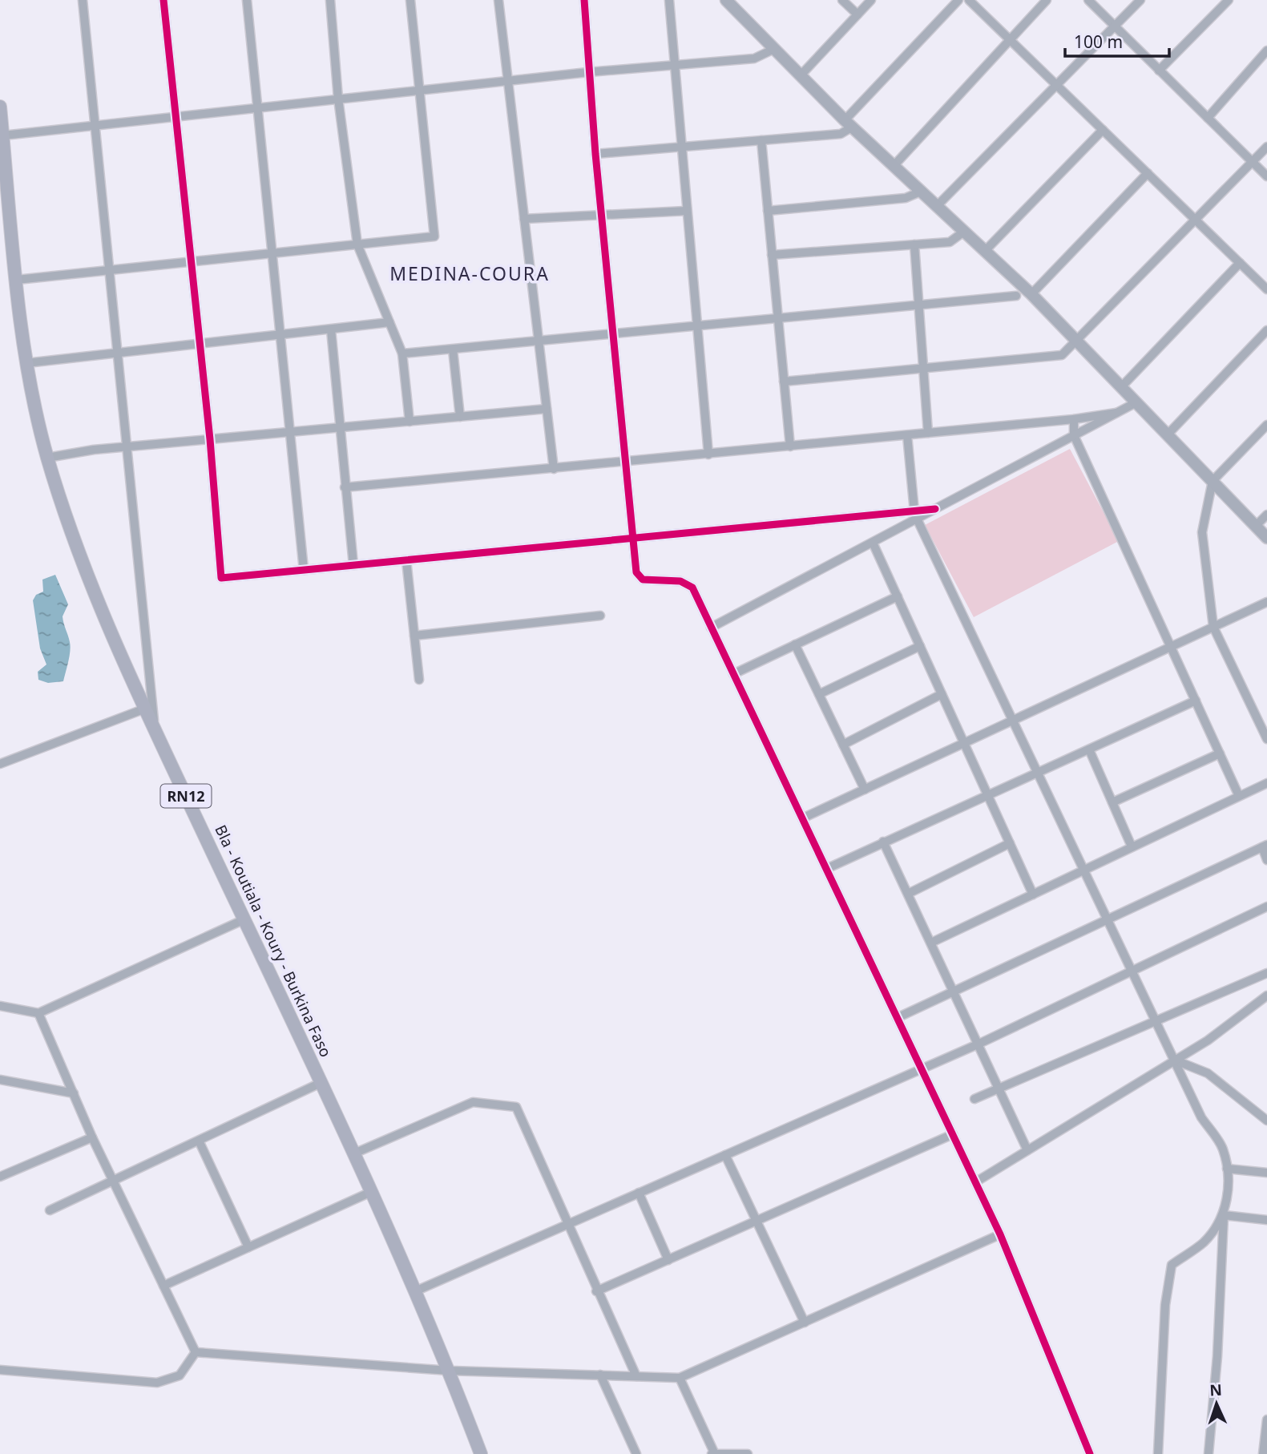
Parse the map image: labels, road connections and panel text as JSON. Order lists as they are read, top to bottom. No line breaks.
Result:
{"streets":{"main road":["RN12","Bla - Koutiala - Koury - Burkina Faso"]},"districts":["MEDINA-COURA"],"scale_bar":"100 m","north":"top"}
